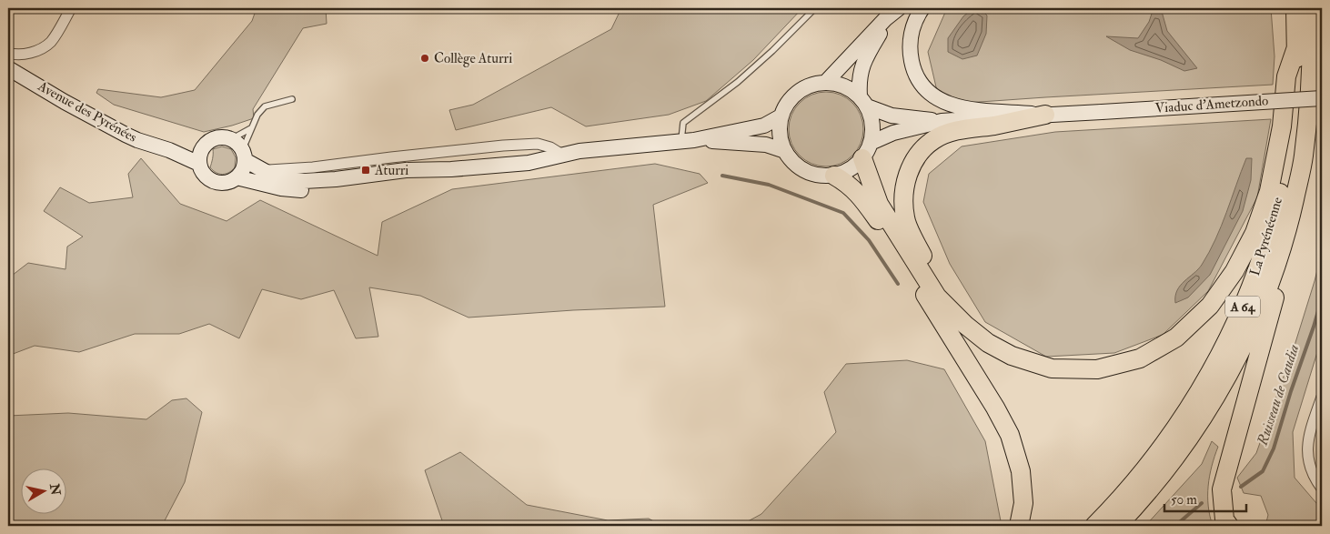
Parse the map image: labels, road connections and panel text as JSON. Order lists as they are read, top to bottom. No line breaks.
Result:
{"streets":{"highway":["La Pyrénéenne","A 64"],"main road":["Viaduc d'Ametzondo","Avenue des Pyrénées"]},"water":["Ruisseau de Caudia"],"places":{"other":["Collège Aturri"],"transit":["Aturri"]},"scale_bar":"50 m","north":"right"}
